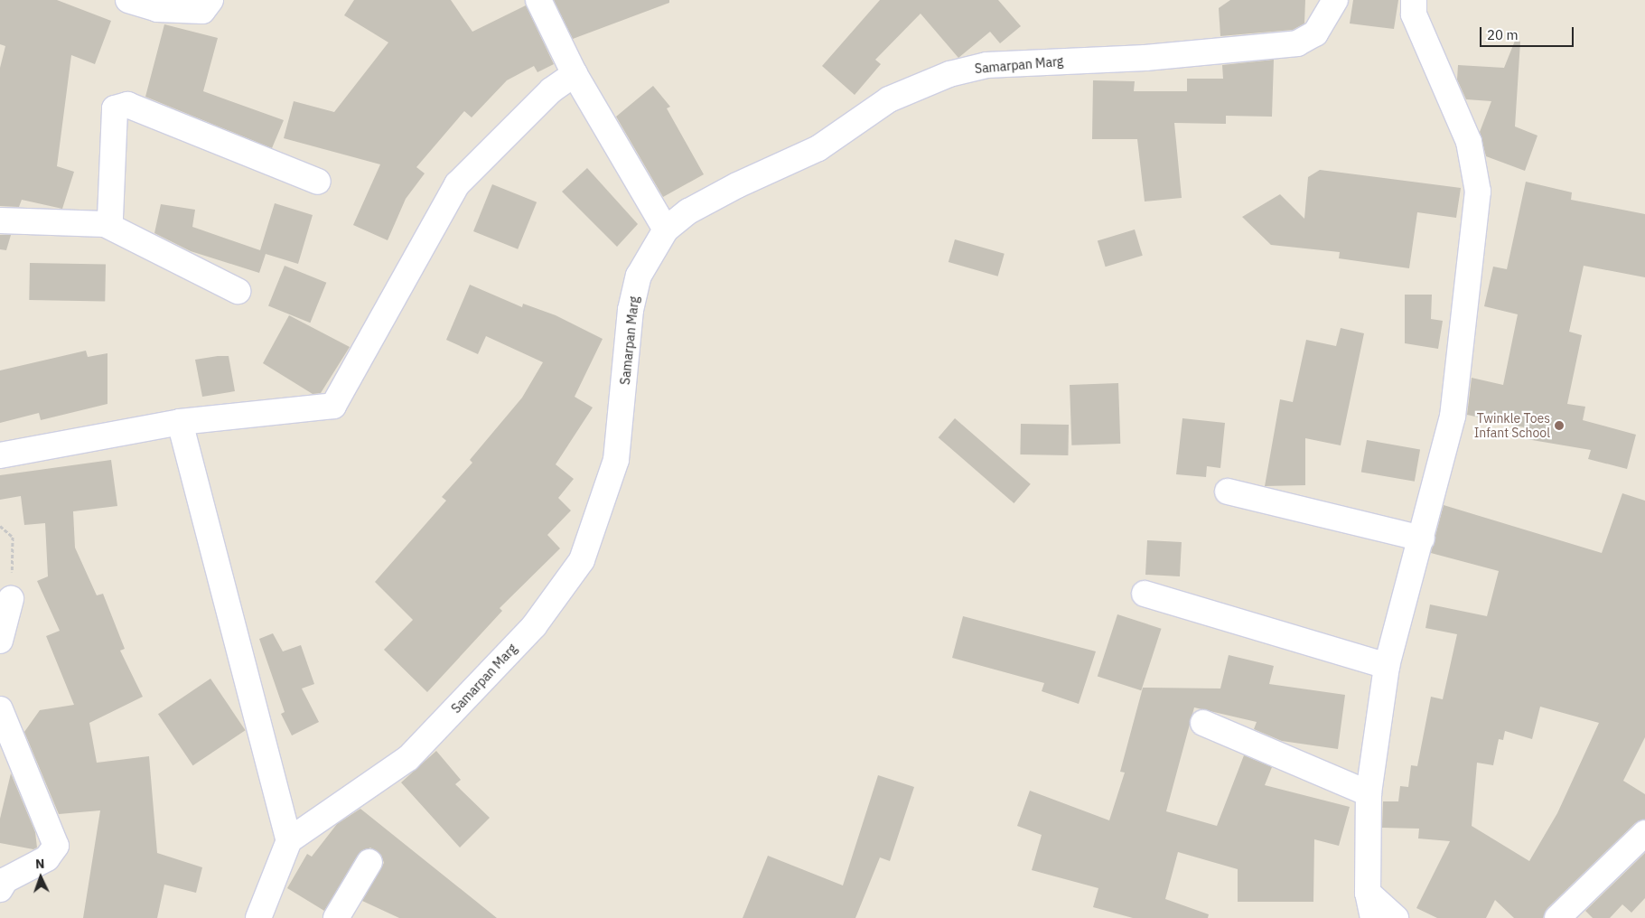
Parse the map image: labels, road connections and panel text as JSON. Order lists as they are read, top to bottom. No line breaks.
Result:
{"streets":{"street":["Samarpan Marg"]},"places":["Twinkle Toes Infant School"],"scale_bar":"20 m","north":"top"}
